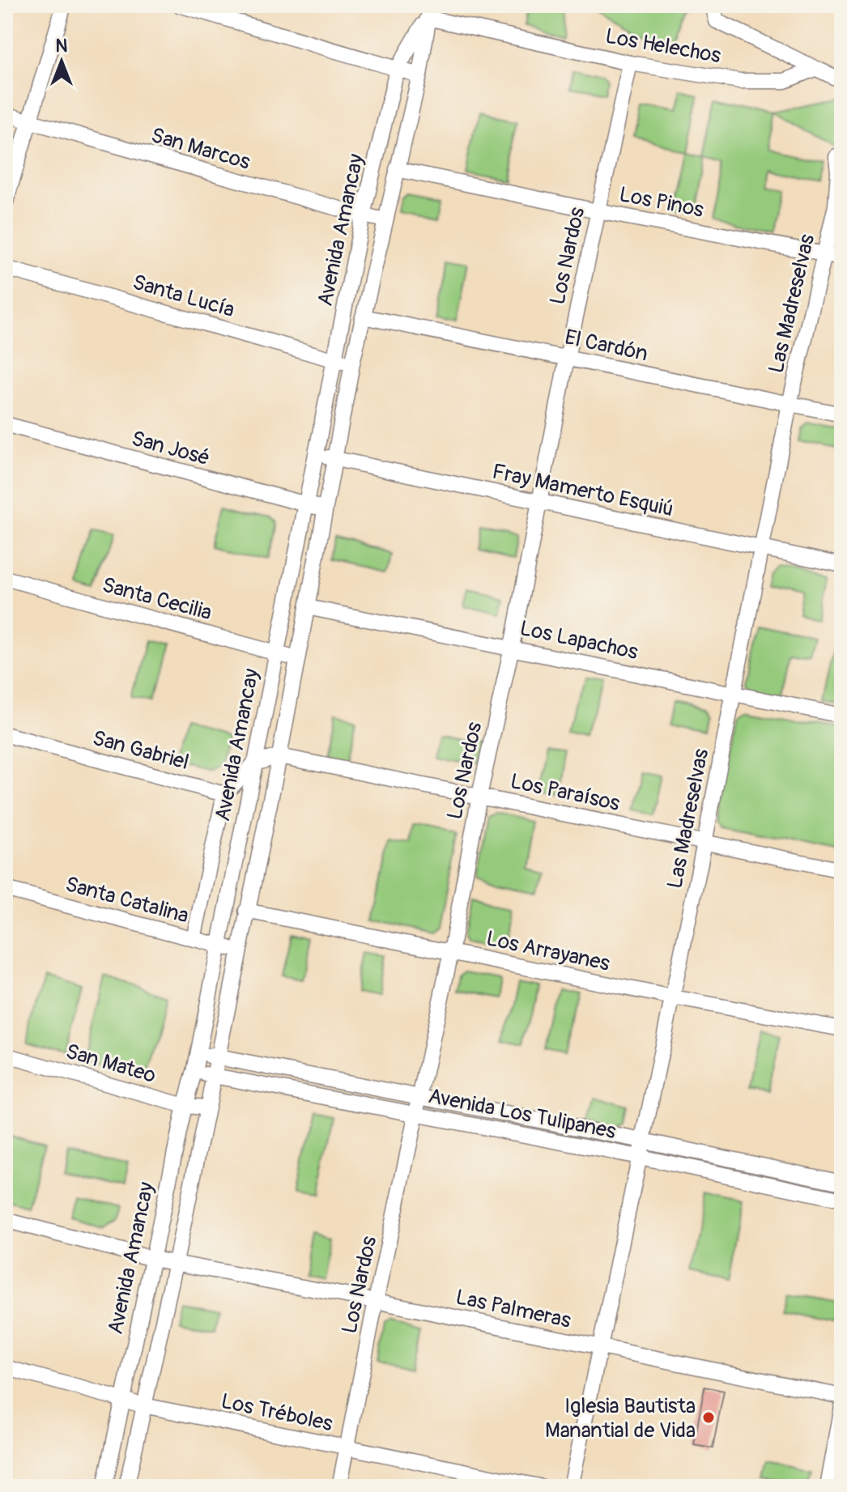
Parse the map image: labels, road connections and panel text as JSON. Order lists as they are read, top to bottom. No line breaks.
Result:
{"streets":{"street":["Los Helechos","San Marcos","Los Pinos","Avenida Amancay","Los Nardos","Santa Lucía","Las Madreselvas","El Cardón","San José","Fray Mamerto Esquiú","Santa Cecilia","Los Lapachos","San Gabriel","Los Paraísos","Santa Catalina","Los Arrayanes","San Mateo","Avenida Los Tulipanes","Las Palmeras","Los Tréboles"]},"crossings":[["Los Helechos","Avenida Amancay"],["Los Helechos","Los Nardos"],["San Marcos","Avenida Amancay"],["Los Pinos","Avenida Amancay"],["Los Pinos","Los Nardos"],["Los Pinos","Las Madreselvas"],["Avenida Amancay","Santa Lucía"],["Avenida Amancay","El Cardón"],["Avenida Amancay","San José"],["Avenida Amancay","Fray Mamerto Esquiú"],["Avenida Amancay","Santa Cecilia"],["Avenida Amancay","Los Lapachos"],["Avenida Amancay","Los Paraísos"],["Avenida Amancay","Santa Catalina"],["Avenida Amancay","Los Arrayanes"],["Avenida Amancay","San Mateo"],["Avenida Amancay","Avenida Los Tulipanes"],["Avenida Amancay","Las Palmeras"],["Avenida Amancay","Los Tréboles"],["Los Nardos","El Cardón"],["Los Nardos","Fray Mamerto Esquiú"],["Los Nardos","Los Lapachos"],["Los Nardos","Los Paraísos"],["Los Nardos","Los Arrayanes"],["Los Nardos","Avenida Los Tulipanes"],["Los Nardos","Las Palmeras"],["Los Nardos","Los Tréboles"],["Las Madreselvas","El Cardón"],["Las Madreselvas","Fray Mamerto Esquiú"],["Las Madreselvas","Los Lapachos"],["Las Madreselvas","Los Paraísos"],["Las Madreselvas","Los Arrayanes"],["Las Madreselvas","Avenida Los Tulipanes"],["Las Madreselvas","Las Palmeras"]],"places":["Iglesia Bautista Manantial de Vida"],"north":"top"}
